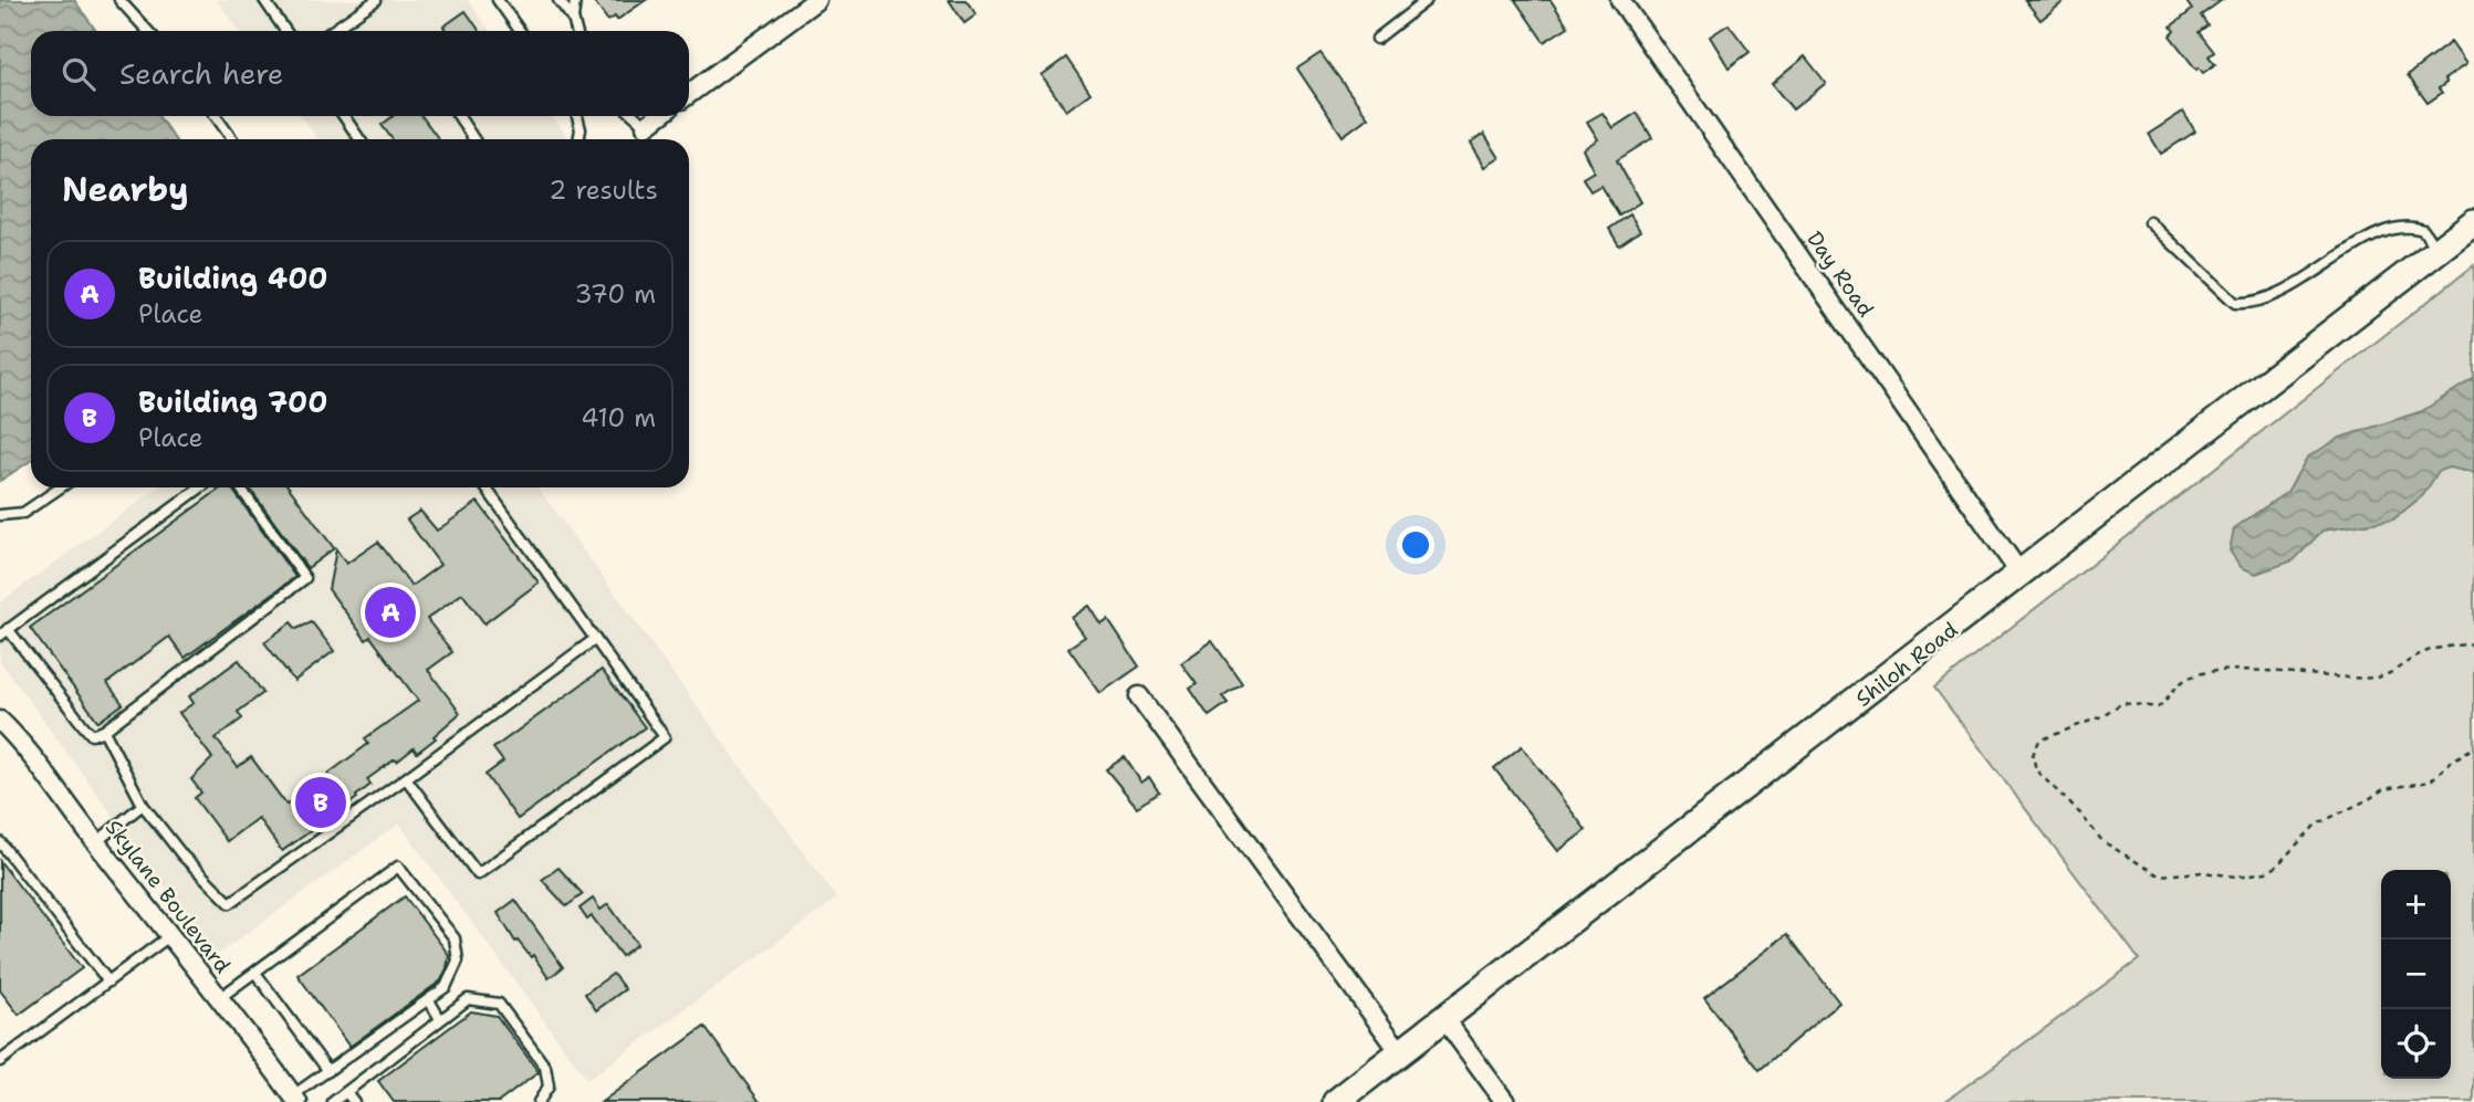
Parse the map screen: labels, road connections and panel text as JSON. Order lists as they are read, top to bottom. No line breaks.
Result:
{"streets":{"main road":["Shiloh Road"],"street":["Day Road","Skylane Boulevard"]},"crossings":[["Day Road","Shiloh Road"]],"page":{"search":"Search here","heading":["Nearby","2 results"],"list":[{"mark":"A","name":"Building 400","note":"Place","value":"370 m"},{"mark":"B","name":"Building 700","note":"Place","value":"410 m"}],"pins":["A","B"],"map_buttons":["+","−"]}}
